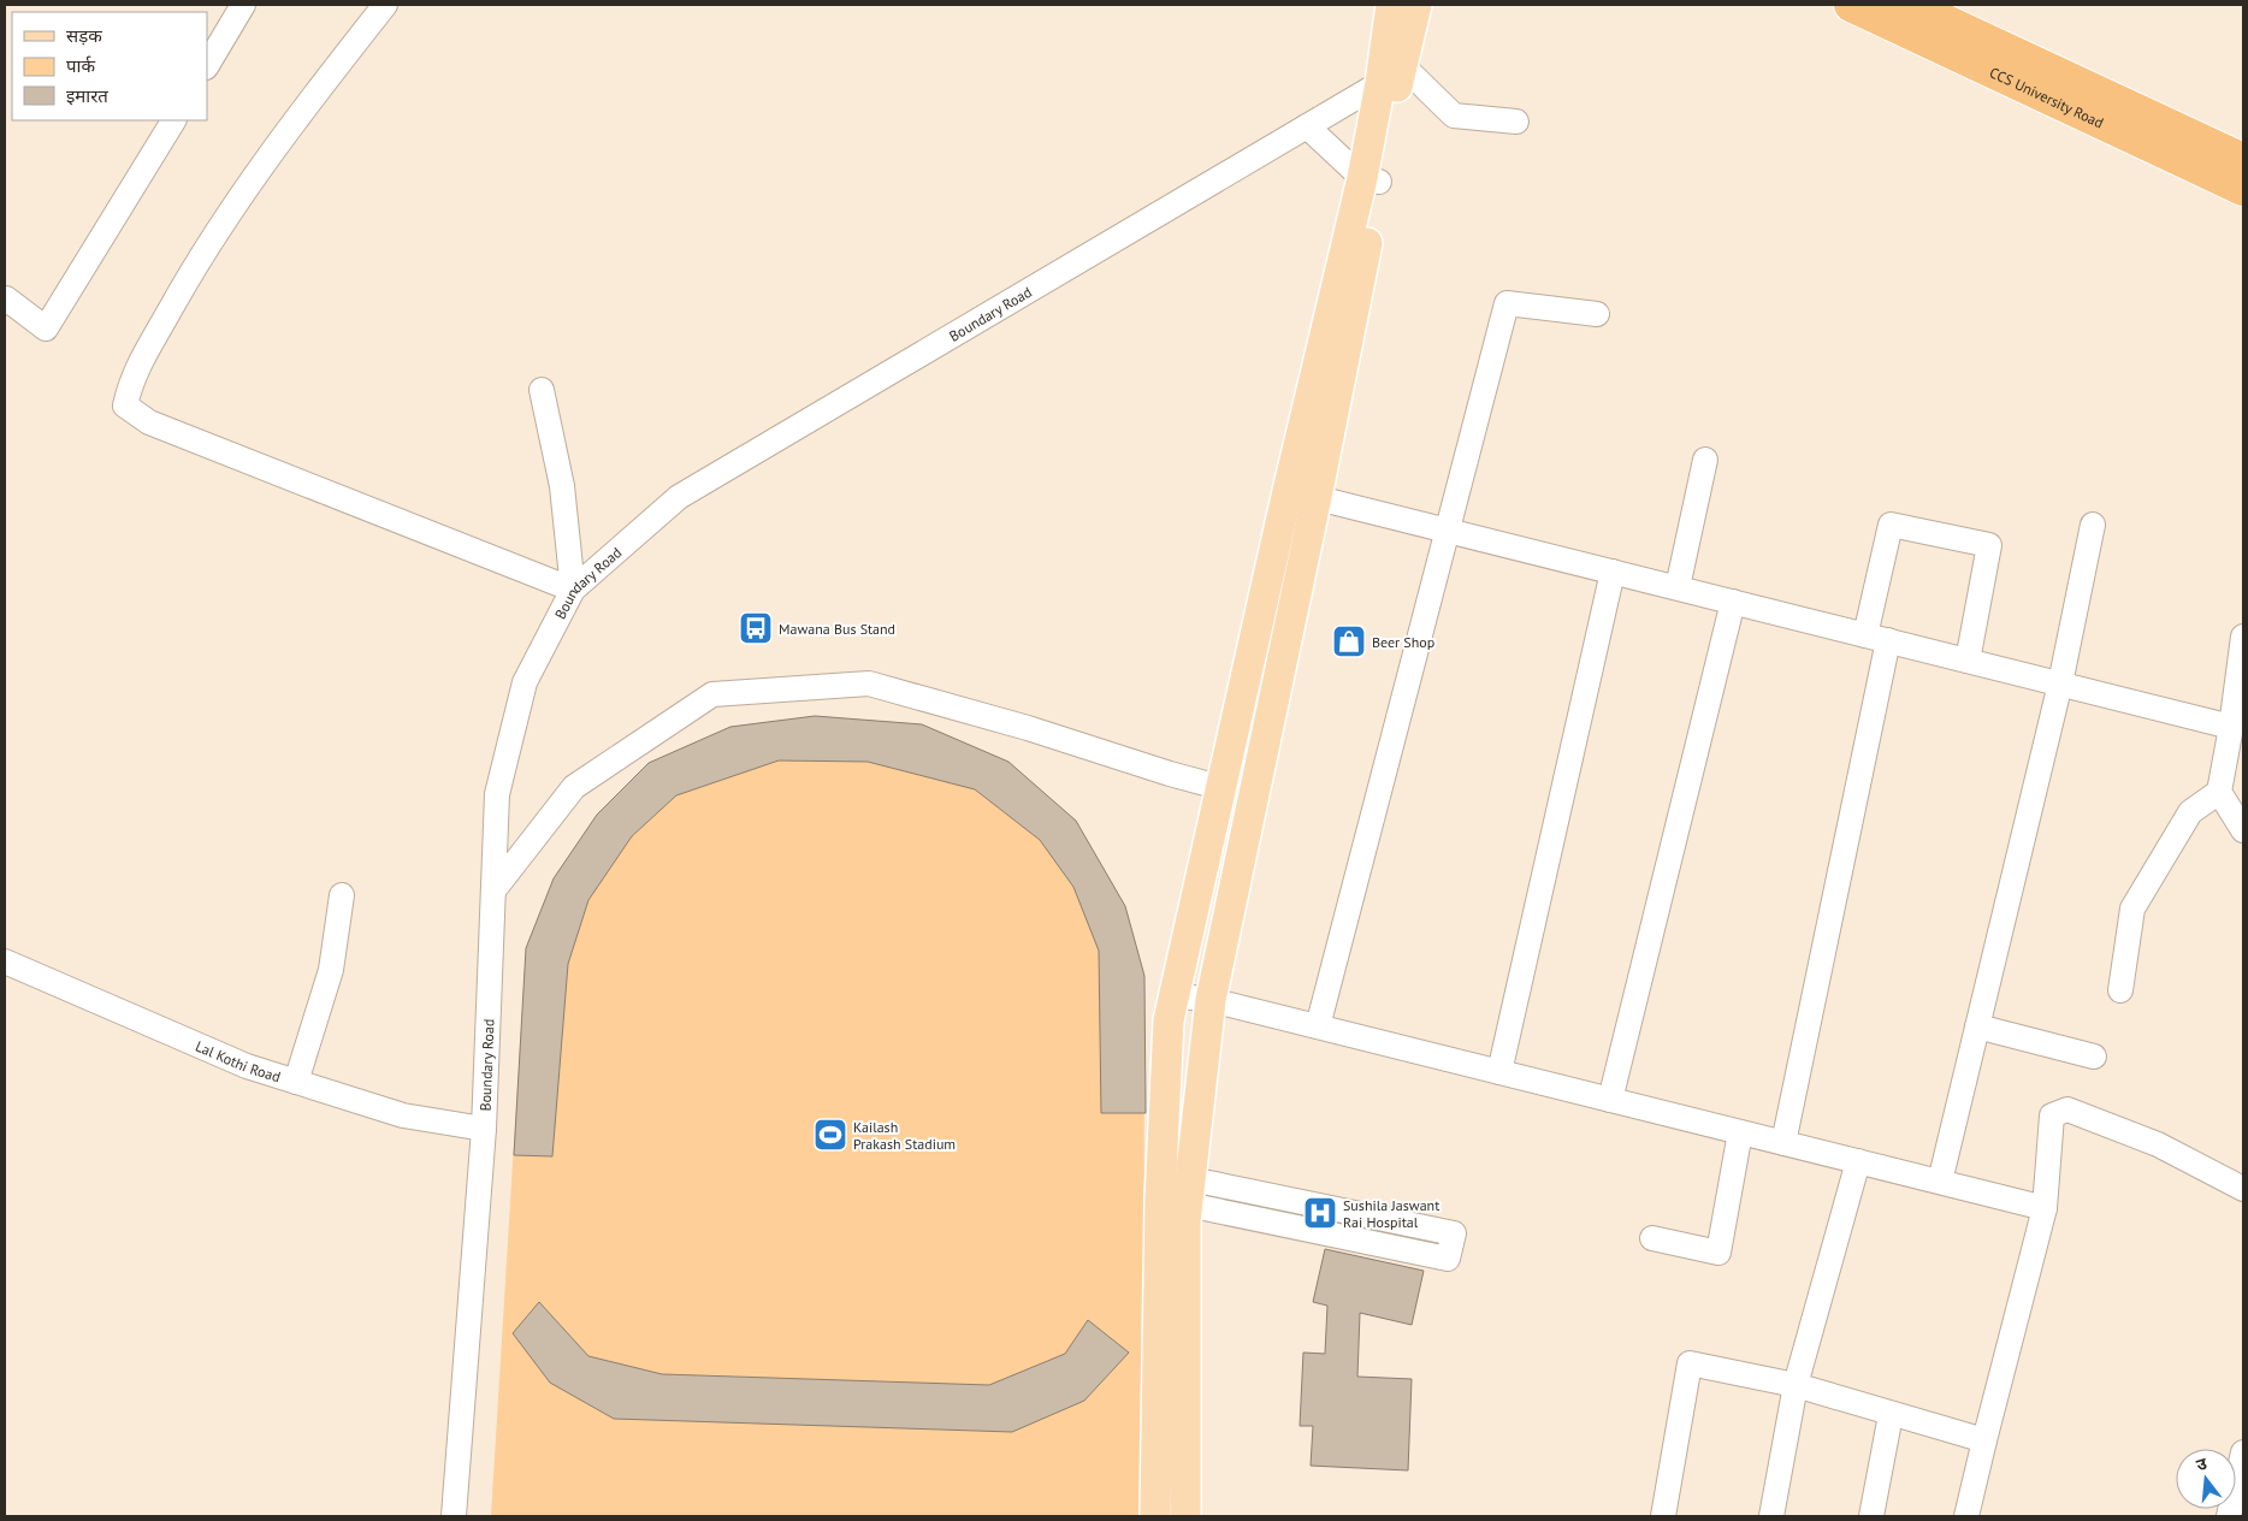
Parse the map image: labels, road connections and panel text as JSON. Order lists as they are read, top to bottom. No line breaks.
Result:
{"streets":{"highway":["CCS University Road"],"street":["Boundary Road","Lal Kothi Road"]},"crossings":[["Boundary Road","Lal Kothi Road"]],"places":{"bus stop":["Mawana Bus Stand"],"shop":["Beer Shop"],"sports":["Kailash Prakash Stadium"],"hospital":["Sushila Jaswant Rai Hospital"]},"legend":["सड़क","पार्क","इमारत"],"north":"top"}
